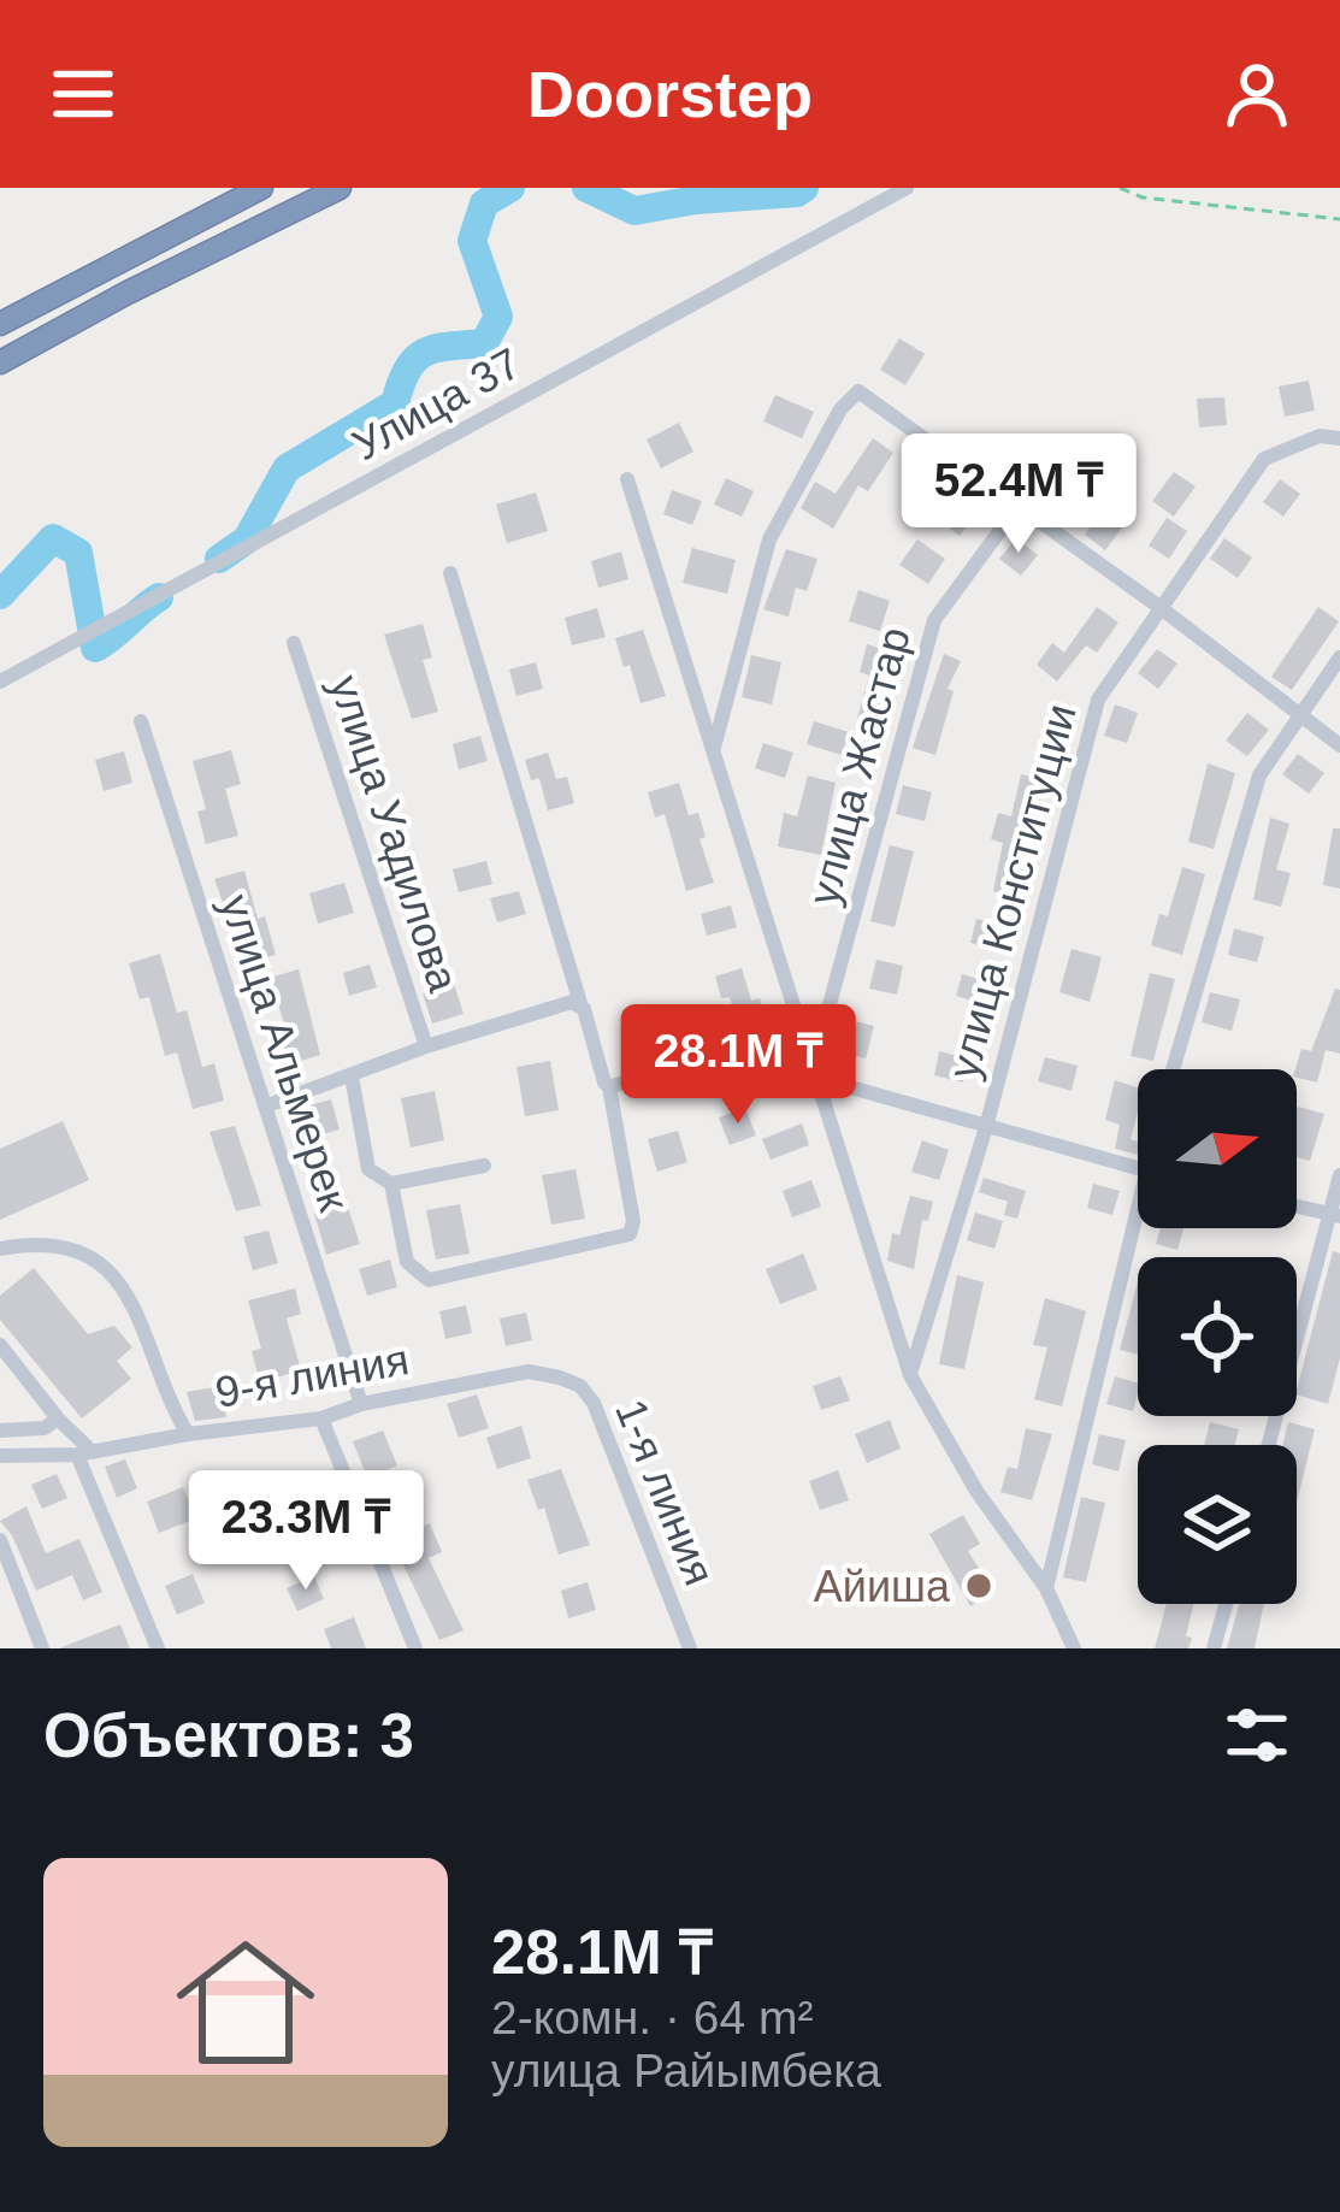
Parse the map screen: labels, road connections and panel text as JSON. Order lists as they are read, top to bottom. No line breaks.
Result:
{"streets":{"street":["Улица 37","улица Жастар","улица Уадилова","улица Конституции","улица Альмерек","9-я линия","1-я линия"]},"crossings":[["улица Альмерек","9-я линия"],["9-я линия","1-я линия"]],"places":["Айиша"],"north":"right","page":{"header":"Doorstep","price":["52.4M ₸","28.1M ₸","23.3M ₸"],"heading":"Объектов: 3","list":[{"name":"28.1M ₸","note":"2-комн. · 64 m² · улица Райымбека"}]}}
